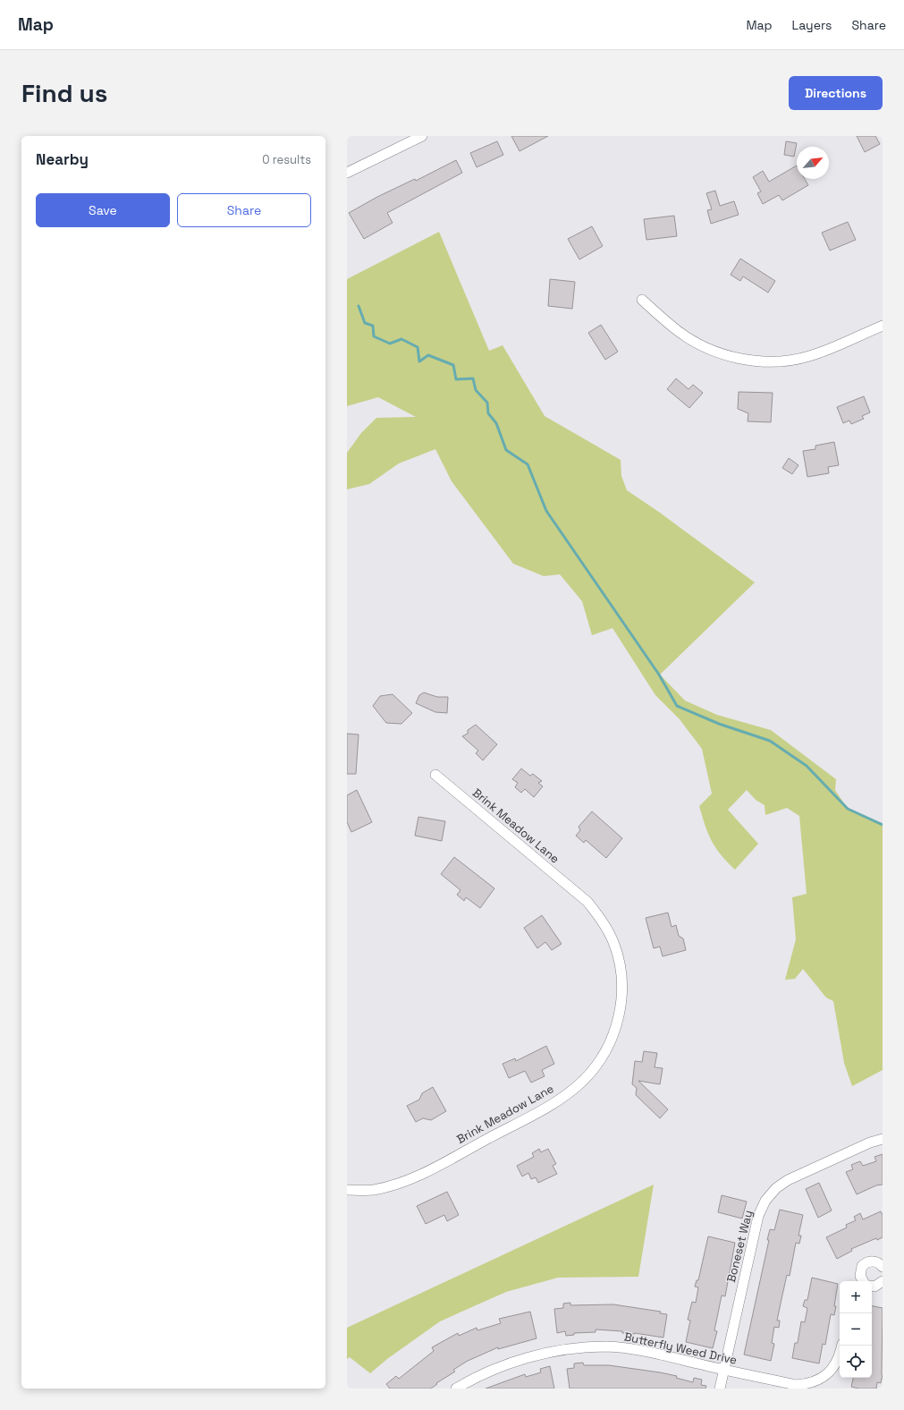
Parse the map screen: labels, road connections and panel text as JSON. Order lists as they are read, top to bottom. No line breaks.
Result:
{"streets":{"street":["Brink Meadow Lane","Boneset Way","Butterfly Weed Drive"]},"crossings":[["Boneset Way","Butterfly Weed Drive"]],"north":"top right","page":{"header":"Map","nav":["Map","Layers","Share"],"buttons":["Directions",["Save","Share"]],"title":"Find us","heading":["Nearby","0 results"],"map_buttons":["+","−"]}}
